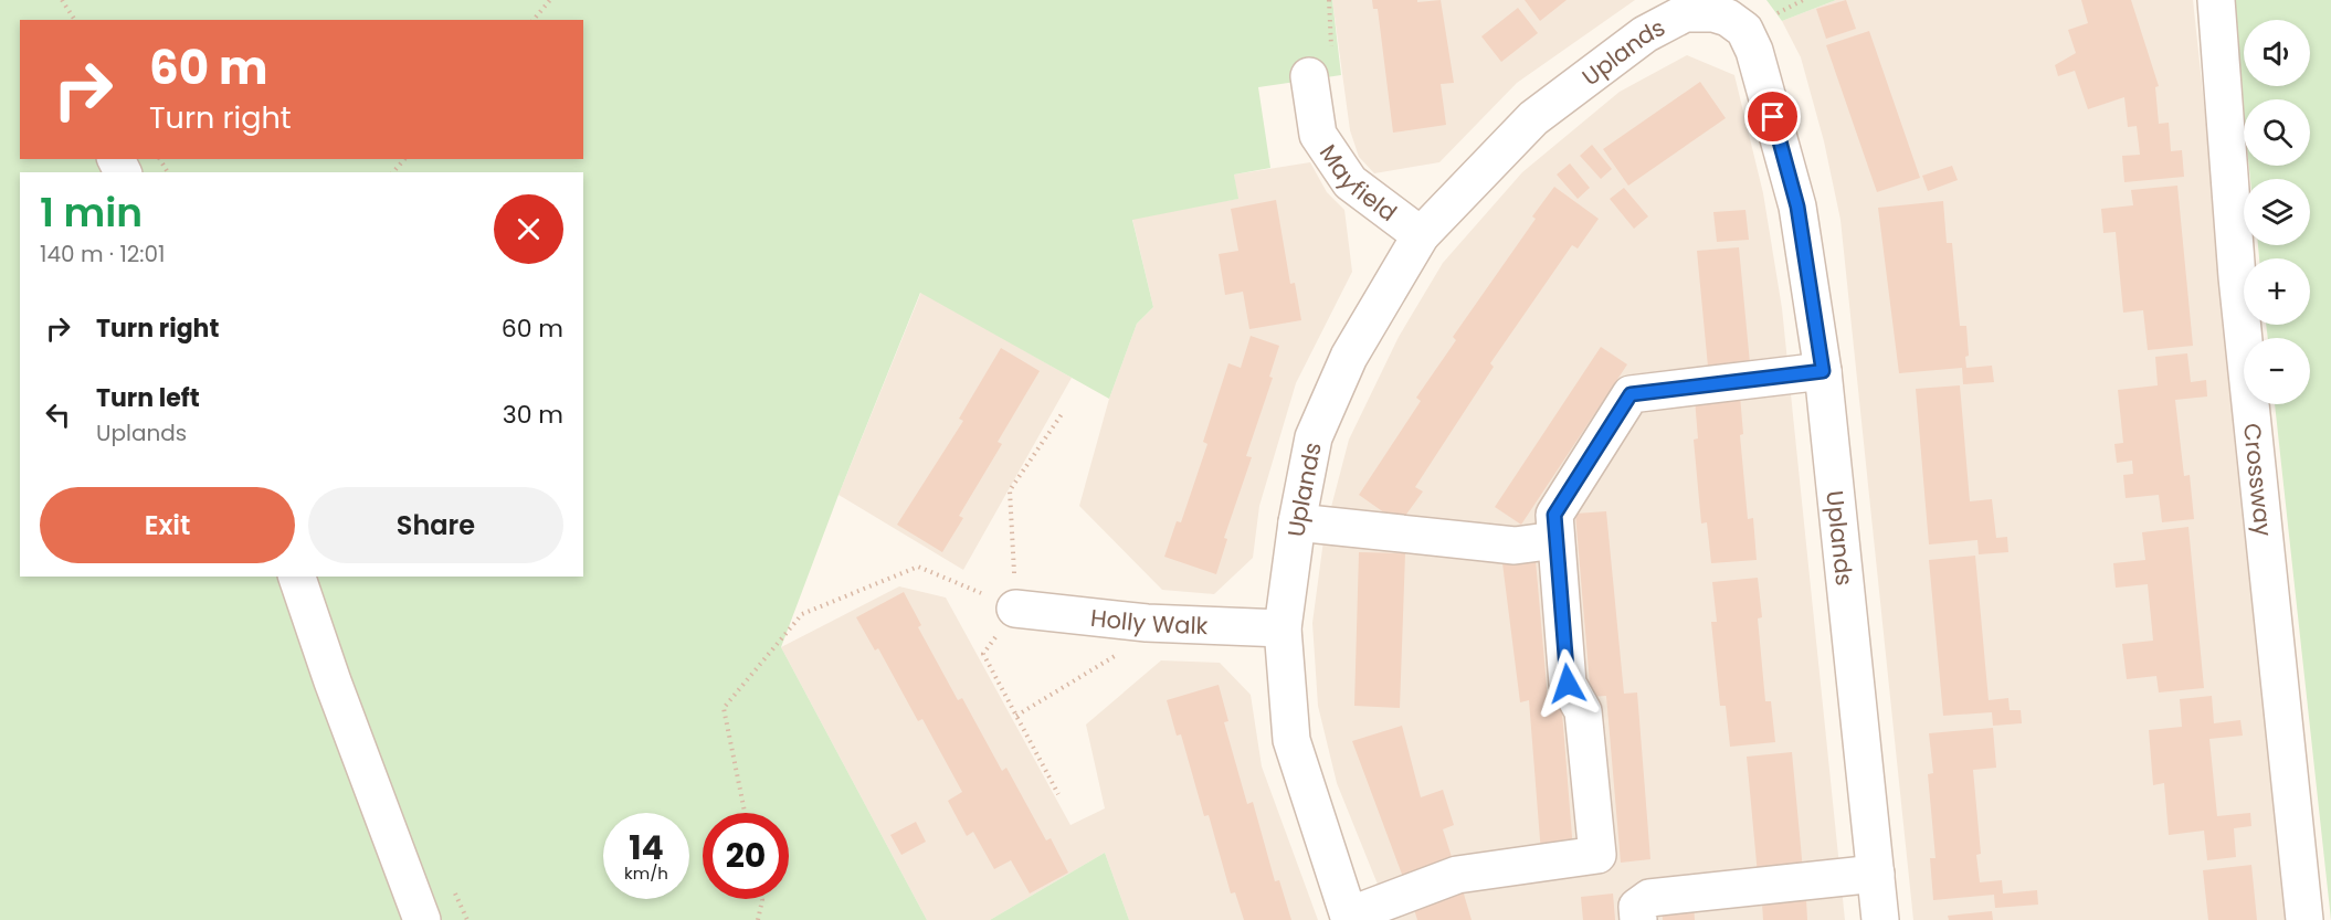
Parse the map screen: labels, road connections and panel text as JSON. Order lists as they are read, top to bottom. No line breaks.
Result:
{"streets":{"street":["Uplands","Mayfield","Crossway","Holly Walk"]},"crossings":[["Uplands","Mayfield"],["Uplands","Holly Walk"]],"page":{"map_buttons":["+","−"],"turn":["60 m","Turn right"],"heading":["1 min","140 m · 12:01"],"list":[{"name":"Turn right","value":"60 m"},{"name":"Turn left","note":"Uplands","value":"30 m"}],"buttons":["Exit","Share"],"speed":"14 km/h","limit":"20"}}
